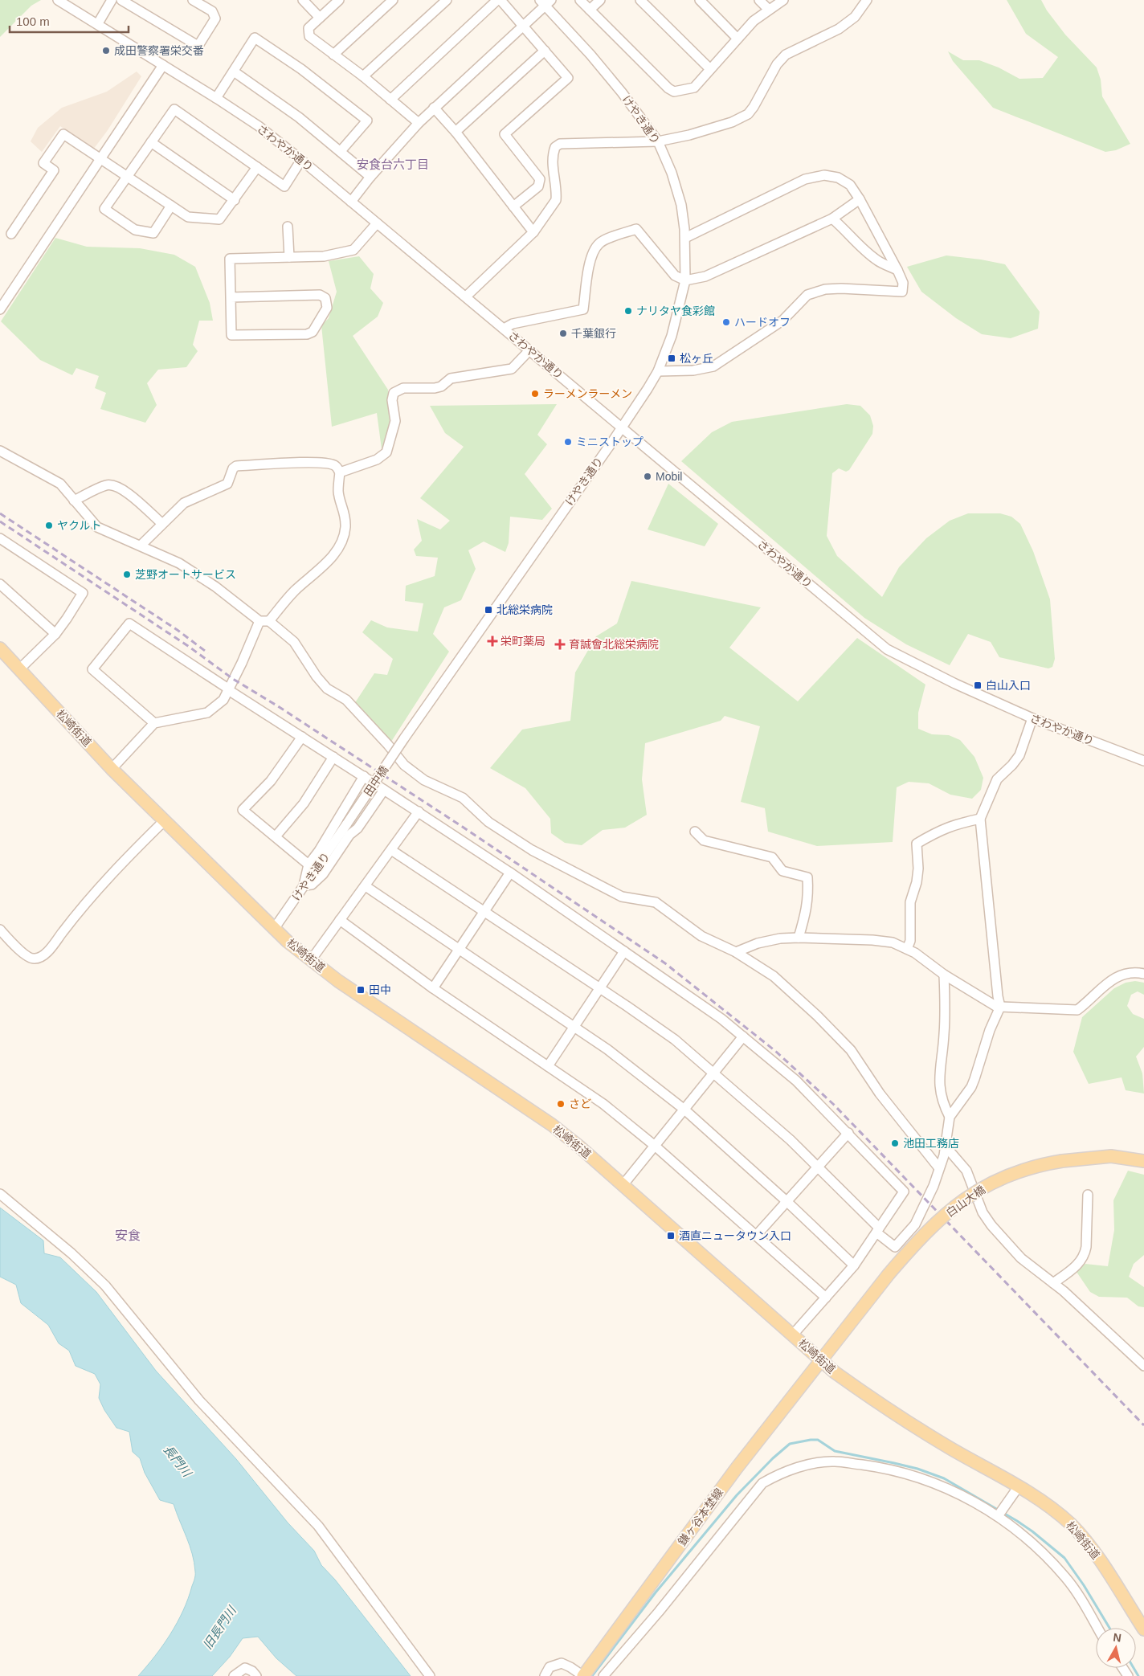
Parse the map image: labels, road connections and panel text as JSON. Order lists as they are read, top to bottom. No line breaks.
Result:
{"streets":{"main road":["松崎街道","白山大橋","鎌ヶ谷本埜線"],"street":["けやき通り","さわやか通り","田中橋"]},"crossings":[["けやき通り","さわやか通り"],["けやき通り","松崎街道"],["けやき通り","田中橋"],["松崎街道","白山大橋"],["松崎街道","鎌ヶ谷本埜線"],["白山大橋","鎌ヶ谷本埜線"]],"districts":["安食台六丁目","安食"],"water":["長門川","旧長門川"],"places":{"other":["成田警察署栄交番","ナリタヤ食彩館","ハードオフ","千葉銀行","ラーメンラーメン","ミニストップ","Mobil","ヤクルト","芝野オートサービス","さど","池田工務店"],"transit":["松ヶ丘","北総栄病院","白山入口","田中","酒直ニュータウン入口"],"health":["栄町薬局","育誠會北総栄病院"]},"scale_bar":"100 m","north":"top"}
